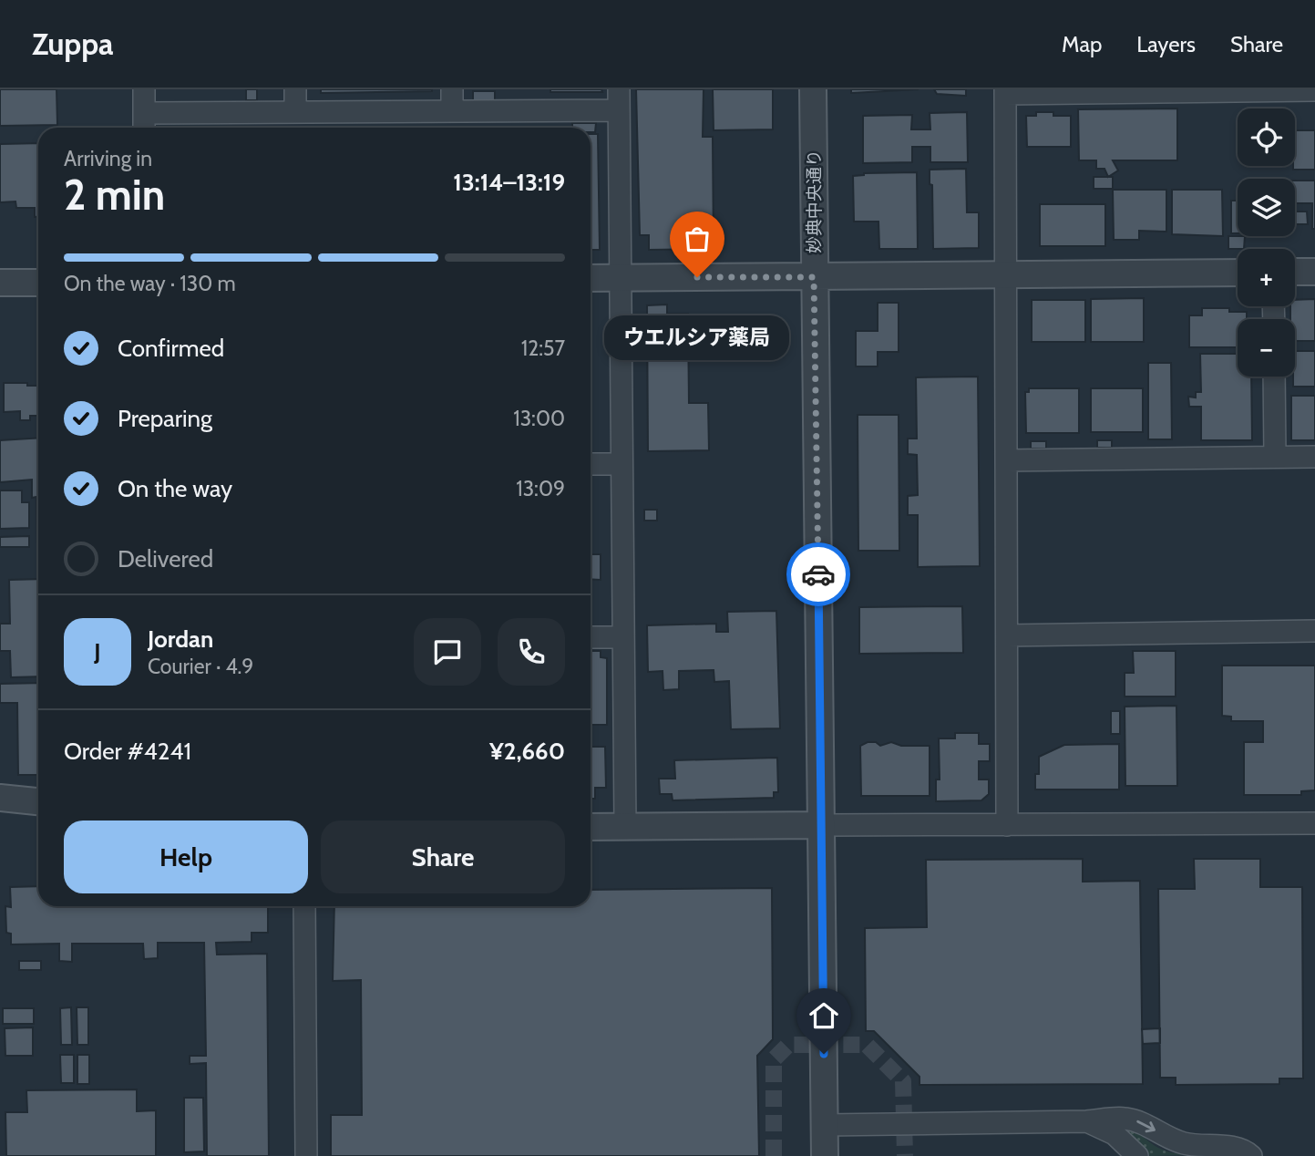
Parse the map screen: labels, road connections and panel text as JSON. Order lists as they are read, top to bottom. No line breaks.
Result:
{"streets":{"street":["妙典中央通り"]},"places":["ウエルシア薬局"],"page":{"header":"Zuppa","nav":["Map","Layers","Share"],"map_buttons":["+","−"],"heading":["2 min","Arriving in","13:14–13:19"],"panel":["Jordan","Courier · 4.9","Order #4241","¥2,660"],"bar":"On the way · 130 m","list":[["Confirmed","12:57"],["Preparing","13:00"],["On the way","13:09"],"Delivered"],"bubble":"ウエルシア薬局","round":"J","buttons":["Help","Share"]}}
